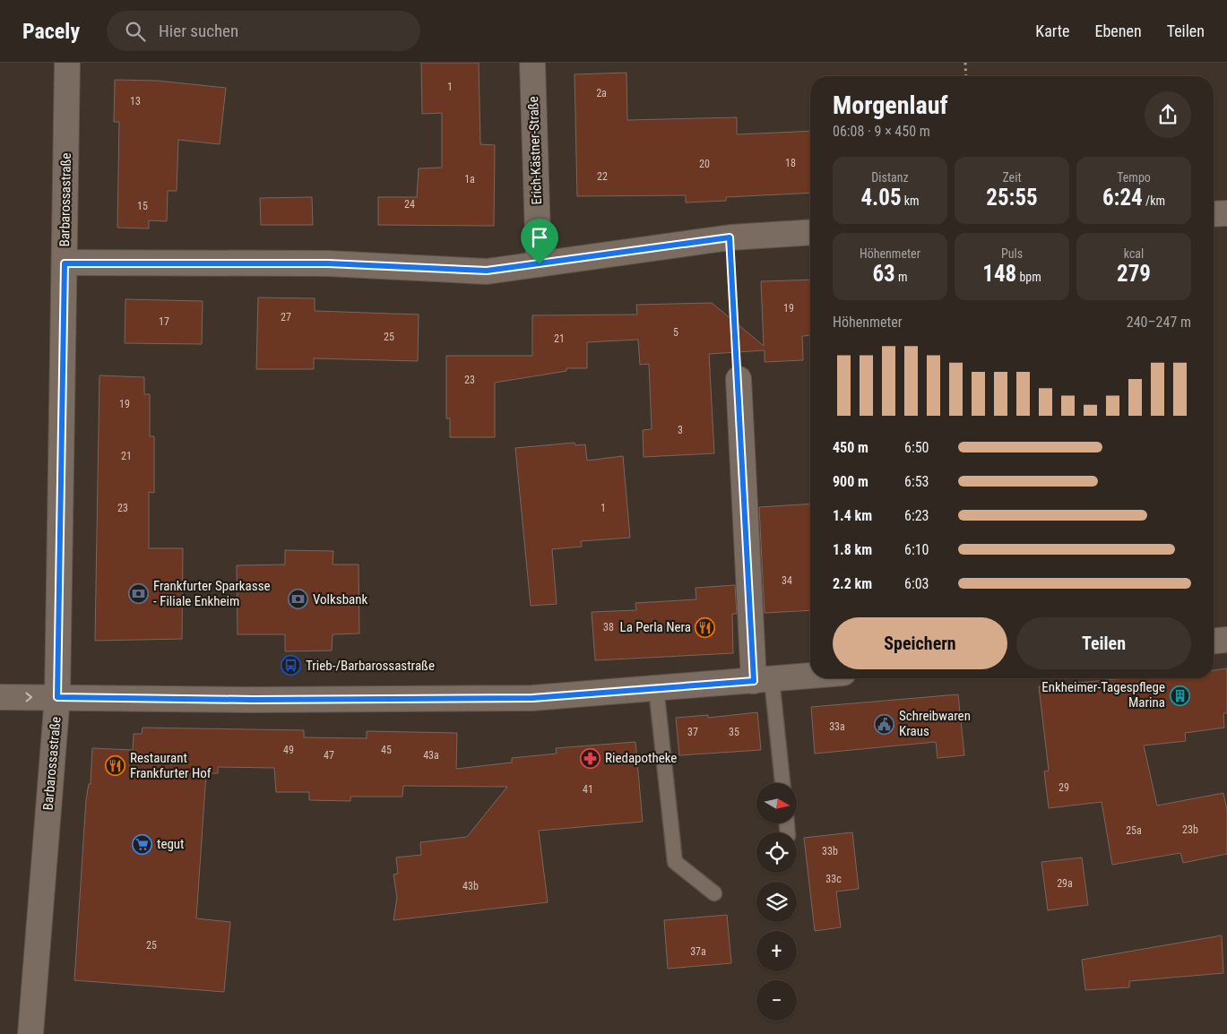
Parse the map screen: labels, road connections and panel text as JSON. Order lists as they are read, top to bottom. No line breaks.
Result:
{"streets":{"street":["Erich-Kästner-Straße","Barbarossastraße"]},"places":{"bank":["Frankfurter Sparkasse - Filiale Enkheim","Volksbank"],"restaurant":["La Perla Nera","Restaurant Frankfurter Hof"],"bus stop":["Trieb-/Barbarossastraße"],"building":["Enkheimer-Tagespflege Marina"],"public building":["Schreibwaren Kraus"],"pharmacy":["Riedapotheke"],"supermarket":["tegut"]},"house_numbers":["1","2a","13","18","20","22","1a","24","15","19","27","17","5","25","21","23","19","3","21","23","1","34","38","33a","37","35","49","45","47","43a","29","41","23b","25a","33b","33c","29a","43b","25","37a"],"north":"right","page":{"header":"Pacely","search":"Hier suchen","nav":["Karte","Ebenen","Teilen"],"heading":["Morgenlauf","06:08 · 9 × 450 m"],"stats":[["Distanz","4.05 km"],["Zeit","25:55"],["Tempo","6:24 /km"],["Höhenmeter","63 m"],["Puls","148 bpm"],["kcal","279"]],"chart":["Höhenmeter","240–247 m"],"list":[{"name":"450 m","note":"6:50"},{"name":"900 m","note":"6:53"},{"name":"1.4 km","note":"6:23"},{"name":"1.8 km","note":"6:10"},{"name":"2.2 km","note":"6:03"}],"buttons":["Speichern","Teilen"],"map_buttons":["+","−"]}}
